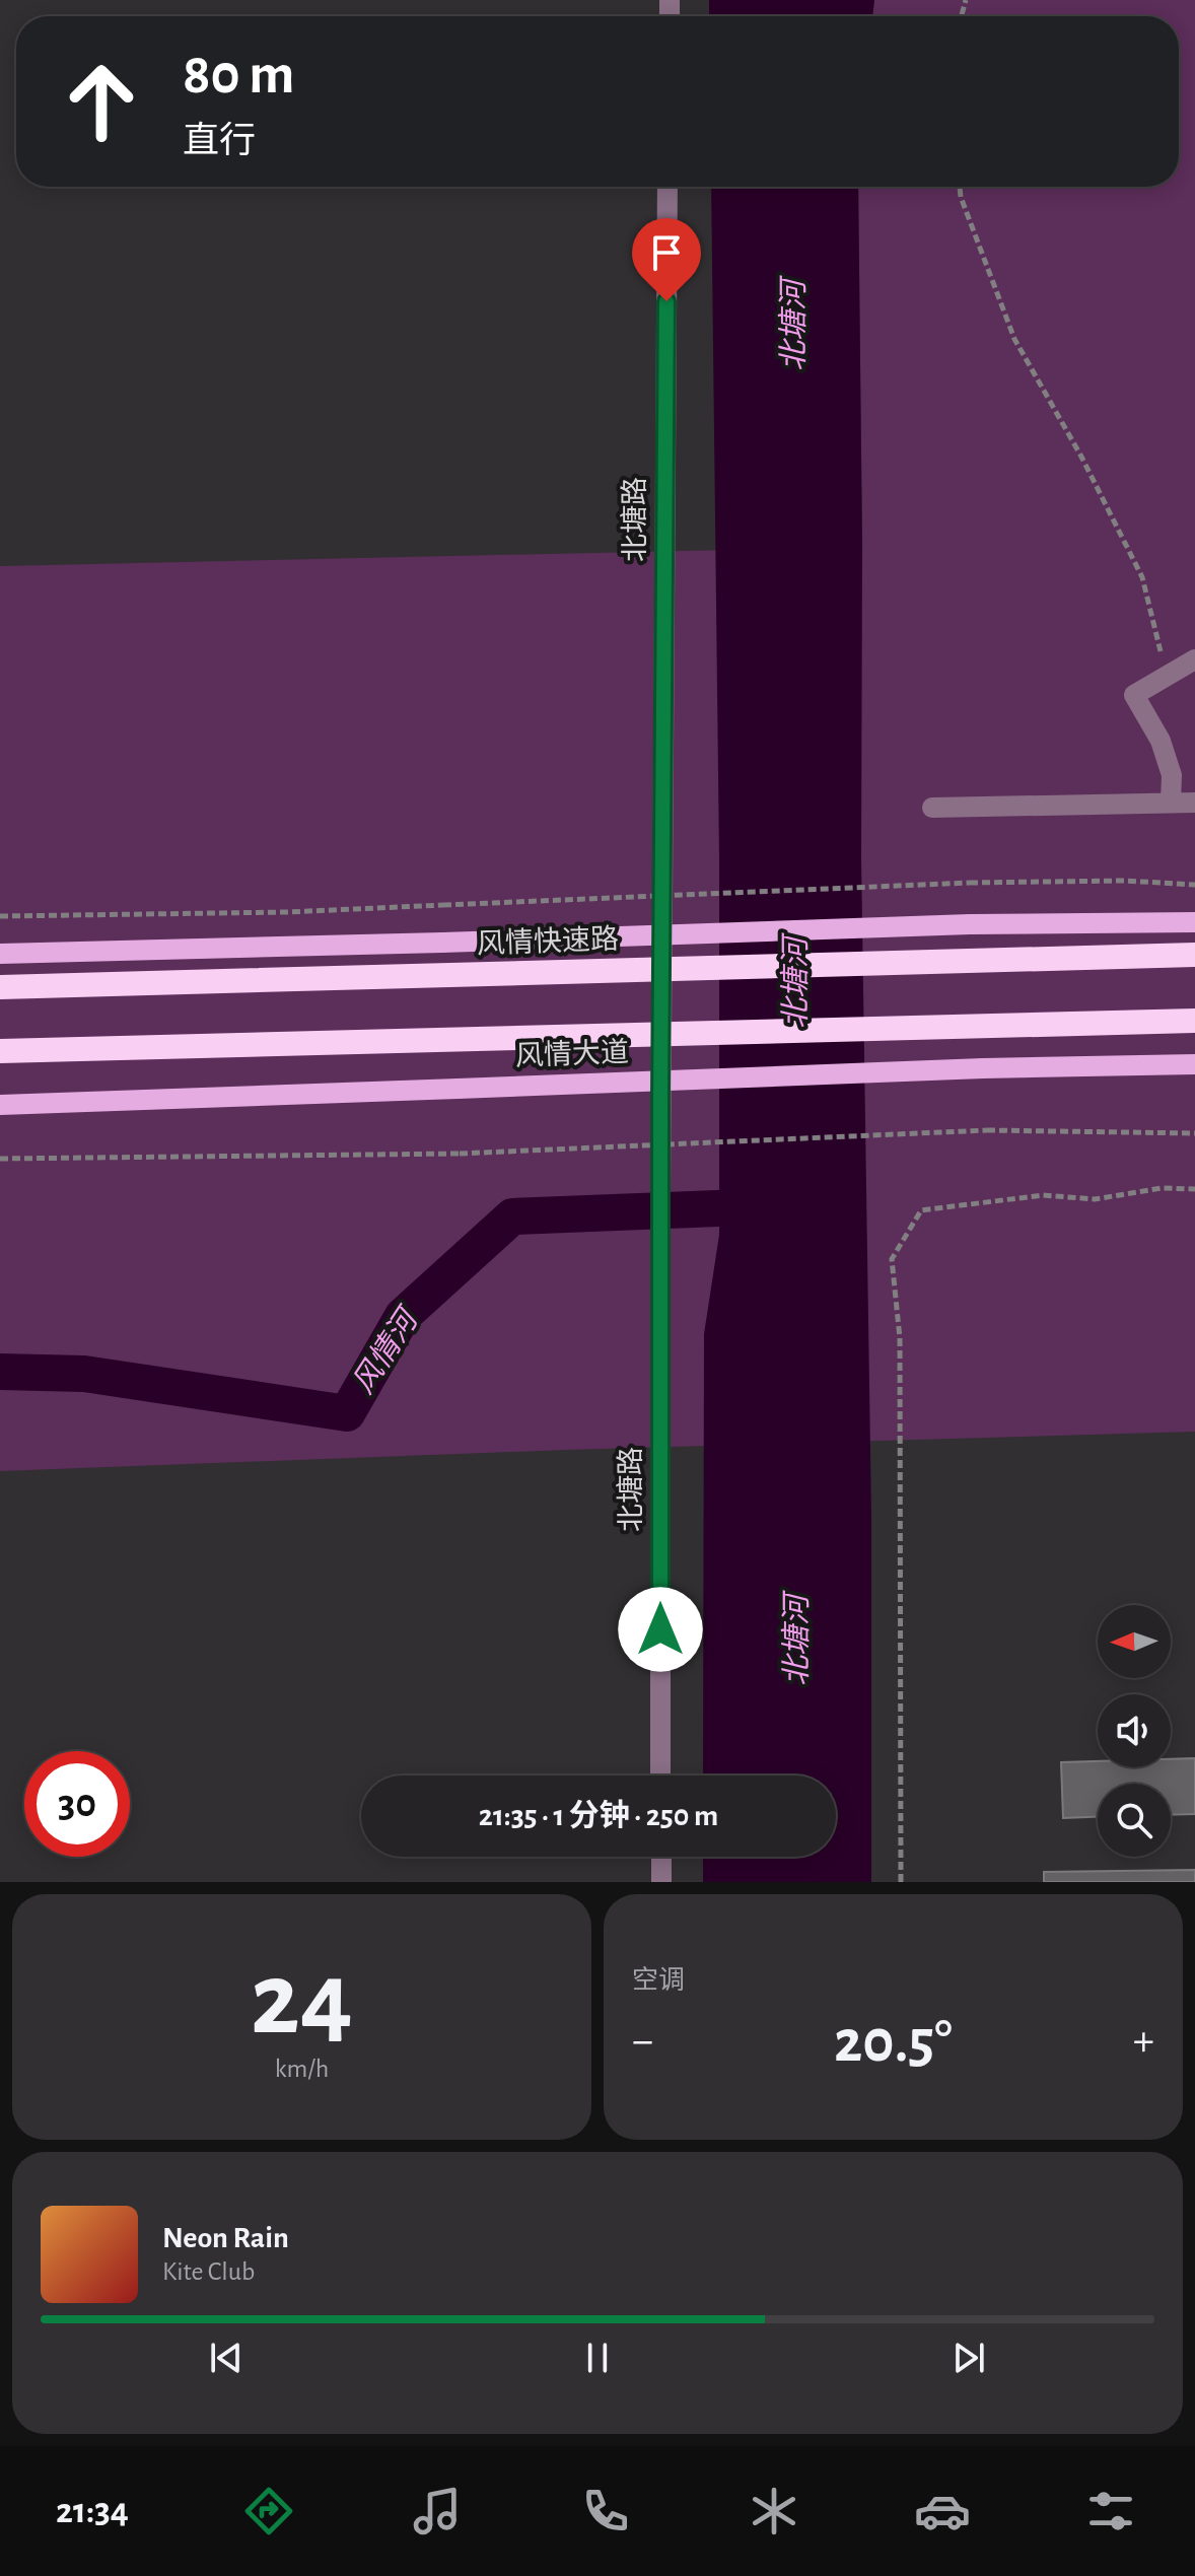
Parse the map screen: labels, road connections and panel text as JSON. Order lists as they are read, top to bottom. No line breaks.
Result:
{"streets":{"highway":["风情快速路"],"main road":["风情大道"],"street":["北塘路"]},"water":["北塘河","风情河"],"north":"left","page":{"turn":["80 m","直行"],"limit":"30","trip":"21:35 · 1 分钟 · 250 m","tile":[["24","km/h"],"空调"],"heat":["−","20.5°","+"],"song":["Neon Rain","Kite Club"],"tabs":"21:34"}}
